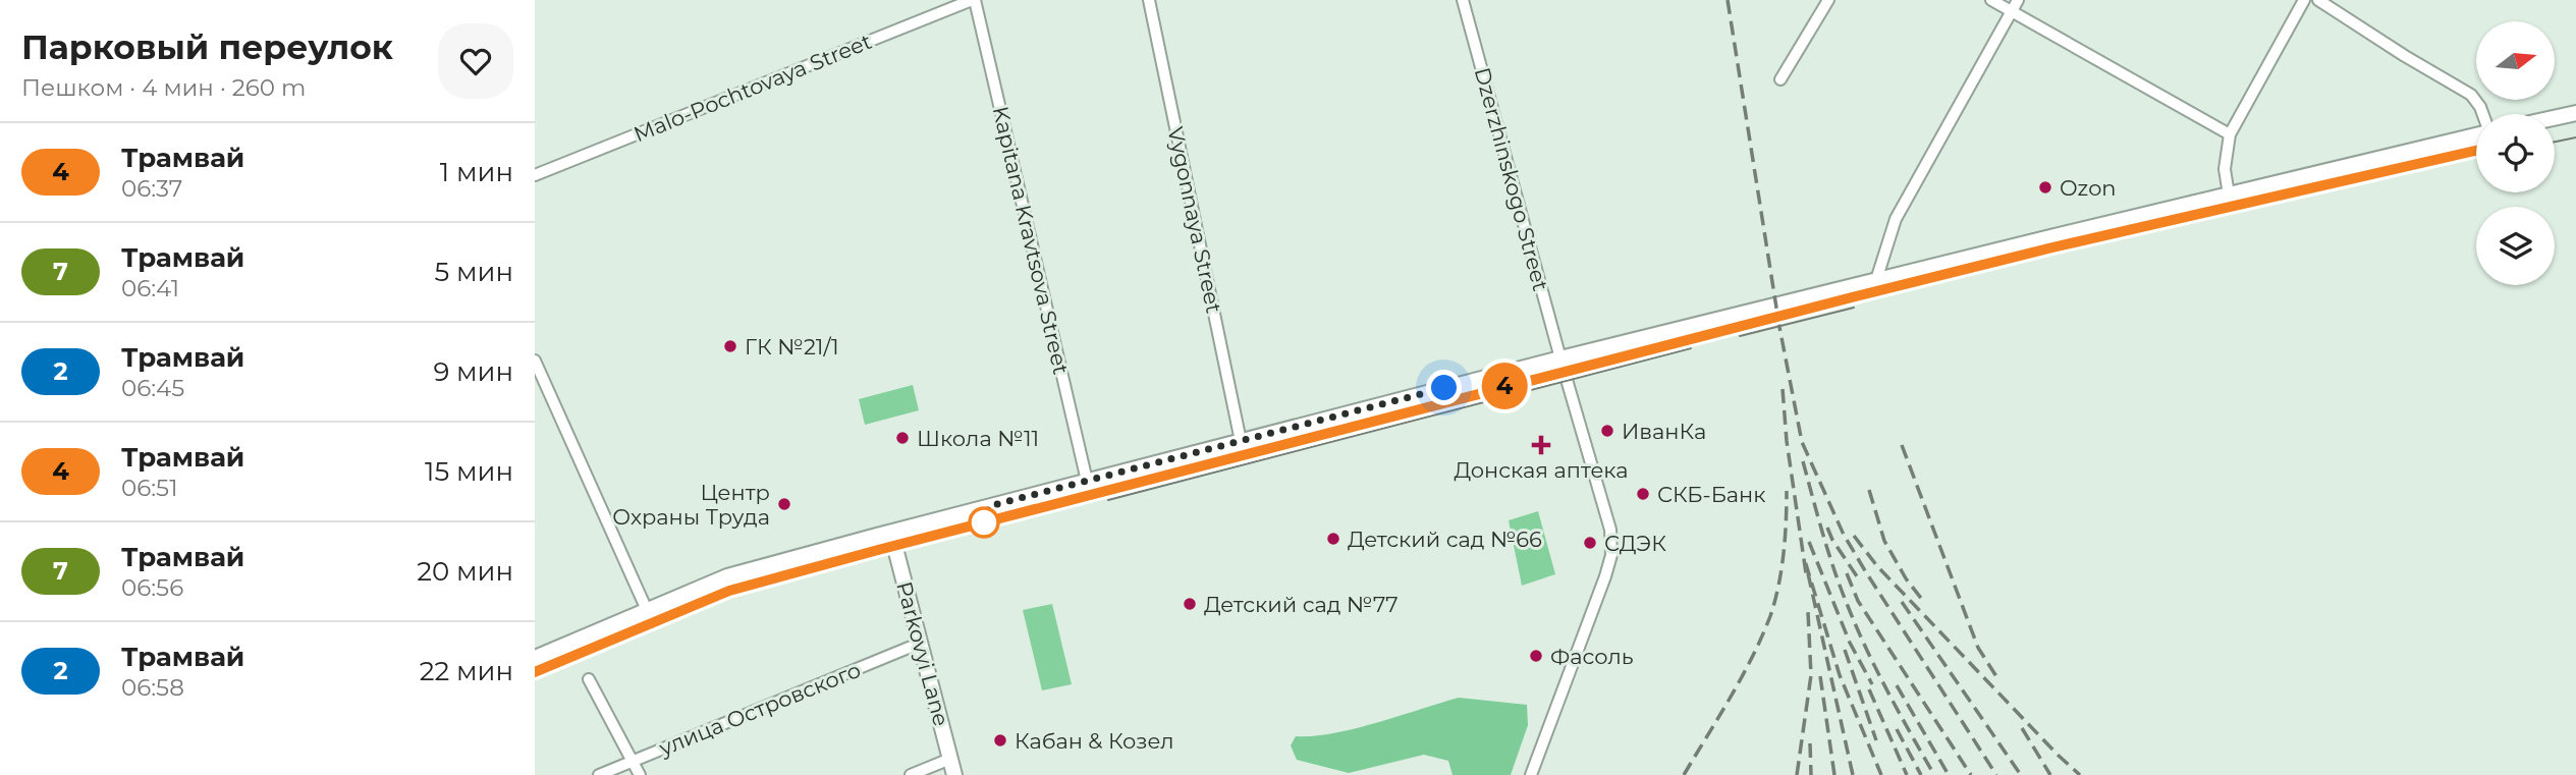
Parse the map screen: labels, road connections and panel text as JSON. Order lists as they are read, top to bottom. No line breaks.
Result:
{"streets":{"main road":["Parkovyi Lane"],"street":["Malo-Pochtovaya Street","Dzerzhinskogo Street","Vygonnaya Street","Kapitana Kravtsova Street","улица Островского"]},"crossings":[["Malo-Pochtovaya Street","Kapitana Kravtsova Street"],["Parkovyi Lane","улица Островского"]],"places":{"other":["Ozon","ГК №21/1","ИванКа","Школа №11","СКБ-Банк","Центр Охраны Труда","Детский сад №66","СДЭК","Детский сад №77","Фасоль","Кабан & Козел"],"health":["Донская аптека"]},"lines":["tram line 4"],"north":"right","page":{"heading":["Парковый переулок","Пешком · 4 мин · 260 m"],"on_map":"4","list":[{"mark":"4","name":"Трамвай","note":"06:37","value":"1 мин"},{"mark":"7","name":"Трамвай","note":"06:41","value":"5 мин"},{"mark":"2","name":"Трамвай","note":"06:45","value":"9 мин"},{"mark":"4","name":"Трамвай","note":"06:51","value":"15 мин"},{"mark":"7","name":"Трамвай","note":"06:56","value":"20 мин"},{"mark":"2","name":"Трамвай","note":"06:58","value":"22 мин"}]}}
